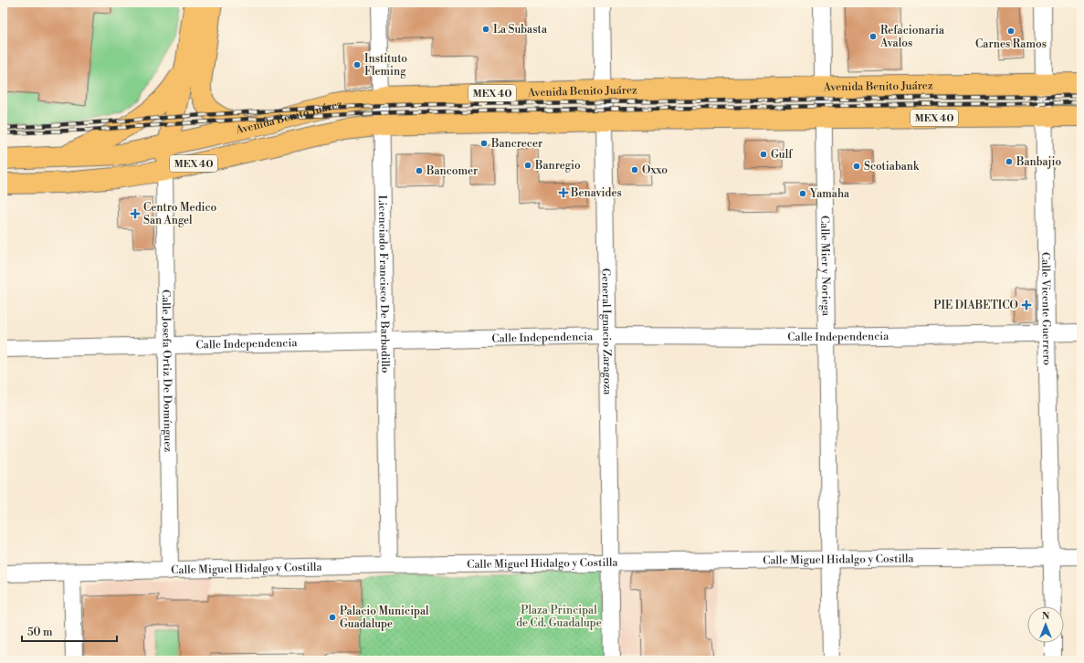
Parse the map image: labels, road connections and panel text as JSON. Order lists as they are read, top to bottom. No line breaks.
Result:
{"streets":{"main road":["Avenida Benito Juárez","MEX 40"],"street":["Calle Mier y Noriega","Licenciado Francisco De Barbadillo","Calle Vicente Guerrero","General Ignacio Zaragoza","Calle Independencia","Calle Josefa Ortiz De Domínguez","Calle Miguel Hidalgo y Costilla"]},"crossings":[["Avenida Benito Juárez","Calle Mier y Noriega"],["Avenida Benito Juárez","Licenciado Francisco De Barbadillo"],["Avenida Benito Juárez","Calle Vicente Guerrero"],["Avenida Benito Juárez","General Ignacio Zaragoza"],["MEX 40","Calle Mier y Noriega"],["MEX 40","Licenciado Francisco De Barbadillo"],["MEX 40","Calle Vicente Guerrero"],["MEX 40","General Ignacio Zaragoza"],["MEX 40","Calle Josefa Ortiz De Domínguez"],["Calle Mier y Noriega","Calle Independencia"],["Calle Mier y Noriega","Calle Miguel Hidalgo y Costilla"],["Licenciado Francisco De Barbadillo","Calle Independencia"],["Licenciado Francisco De Barbadillo","Calle Miguel Hidalgo y Costilla"],["Calle Vicente Guerrero","Calle Independencia"],["Calle Vicente Guerrero","Calle Miguel Hidalgo y Costilla"],["General Ignacio Zaragoza","Calle Independencia"],["General Ignacio Zaragoza","Calle Miguel Hidalgo y Costilla"],["Calle Independencia","Calle Josefa Ortiz De Domínguez"],["Calle Josefa Ortiz De Domínguez","Calle Miguel Hidalgo y Costilla"]],"parks":["Plaza Principal de Cd. Guadalupe"],"places":{"other":["La Subasta","Carnes Ramos","Refacionaria Avalos","Instituto Fleming","Bancrecer","Gulf","Banbajio","Banregio","Scotiabank","Oxxo","Bancomer","Yamaha","Palacio Municipal Guadalupe"],"health":["Benavides","Centro Medico San Angel","PIE DIABETICO"]},"scale_bar":"50 m","north":"top"}
